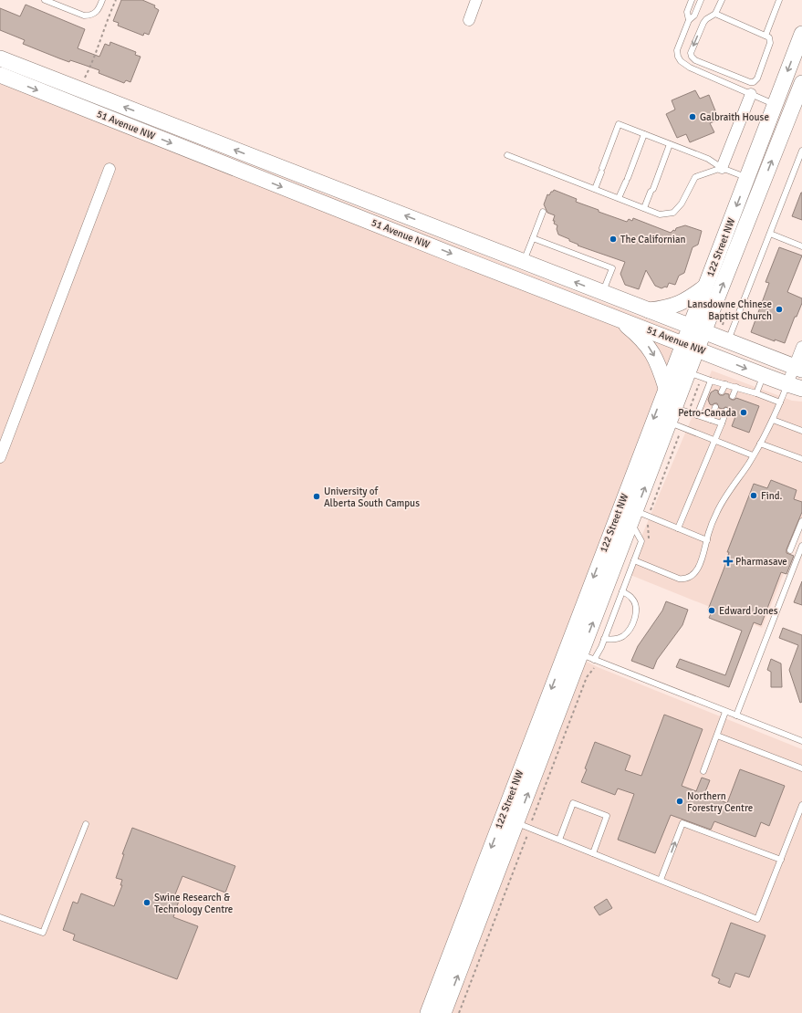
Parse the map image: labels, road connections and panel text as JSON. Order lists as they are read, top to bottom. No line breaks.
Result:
{"streets":{"main road":["51 Avenue NW","122 Street NW"]},"crossings":[["51 Avenue NW","122 Street NW"]],"places":{"other":["Galbraith House","The Californian","Lansdowne Chinese Baptist Church","Petro-Canada","Find.","University of Alberta South Campus","Edward Jones","Northern Forestry Centre","Swine Research & Technology Centre"],"health":["Pharmasave"]}}
